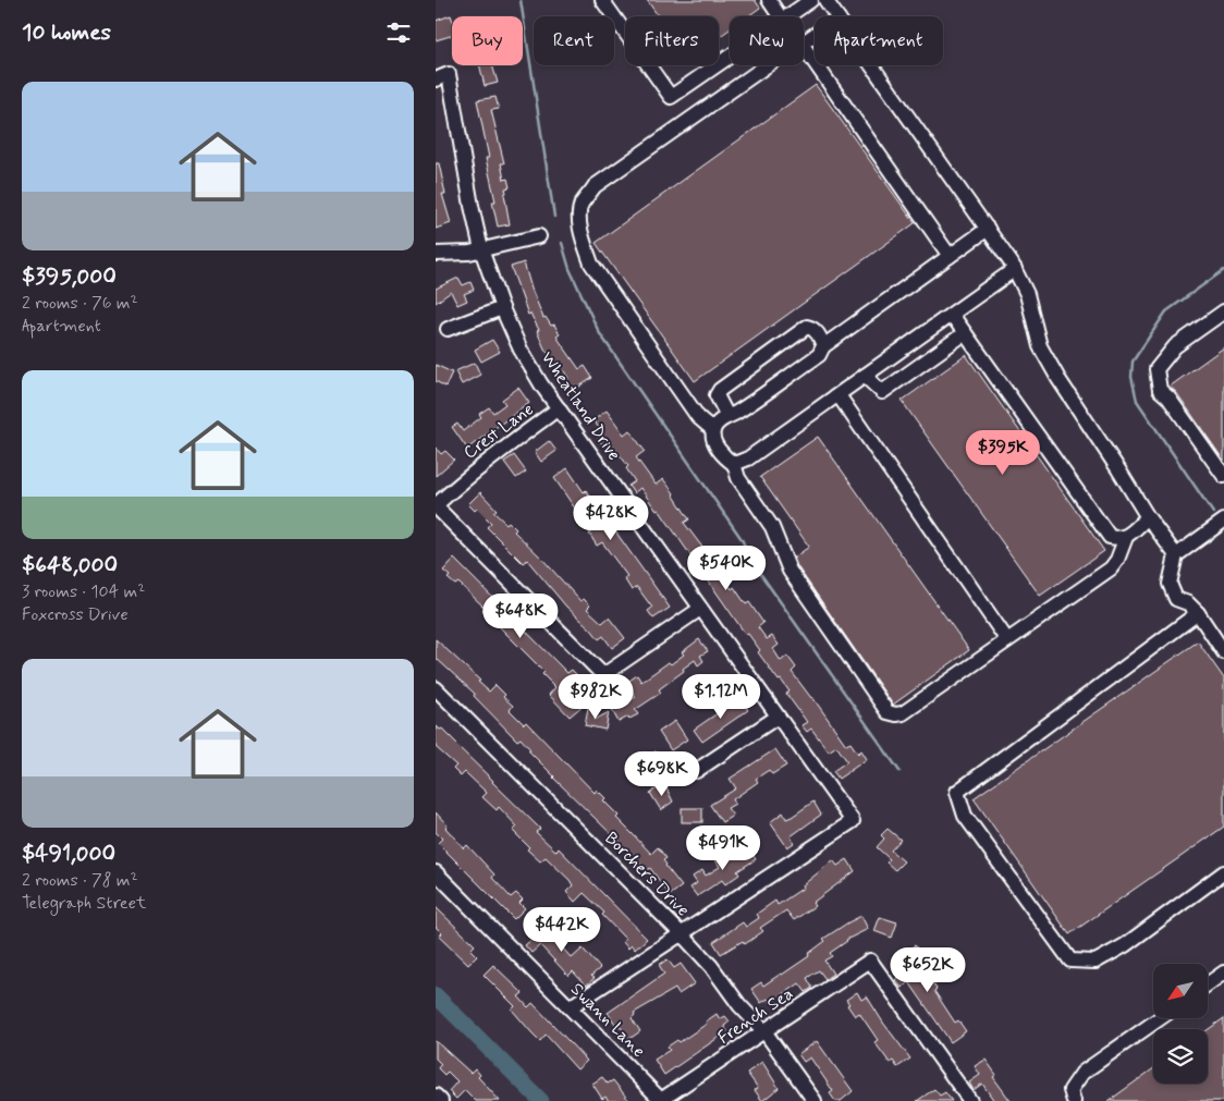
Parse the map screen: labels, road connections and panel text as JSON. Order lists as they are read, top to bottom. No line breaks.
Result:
{"streets":{"street":["Wheatland Drive","Crest Lane","Borchers Drive","French Sea","Swann Lane"]},"crossings":[["Wheatland Drive","Crest Lane"],["Wheatland Drive","Borchers Drive"],["Borchers Drive","French Sea"],["French Sea","Swann Lane"]],"north":"bottom left","page":{"heading":"10 homes","chip":["Buy","Rent","Filters","New","Apartment"],"list":[{"name":"$395,000","note":"2 rooms · 76 m² · Apartment"},{"name":"$648,000","note":"3 rooms · 104 m² · Foxcross Drive"},{"name":"$491,000","note":"2 rooms · 78 m² · Telegraph Street"}],"price":["$395K","$428K","$540K","$648K","$982K","$1.12M","$698K","$491K","$442K","$652K"]}}
